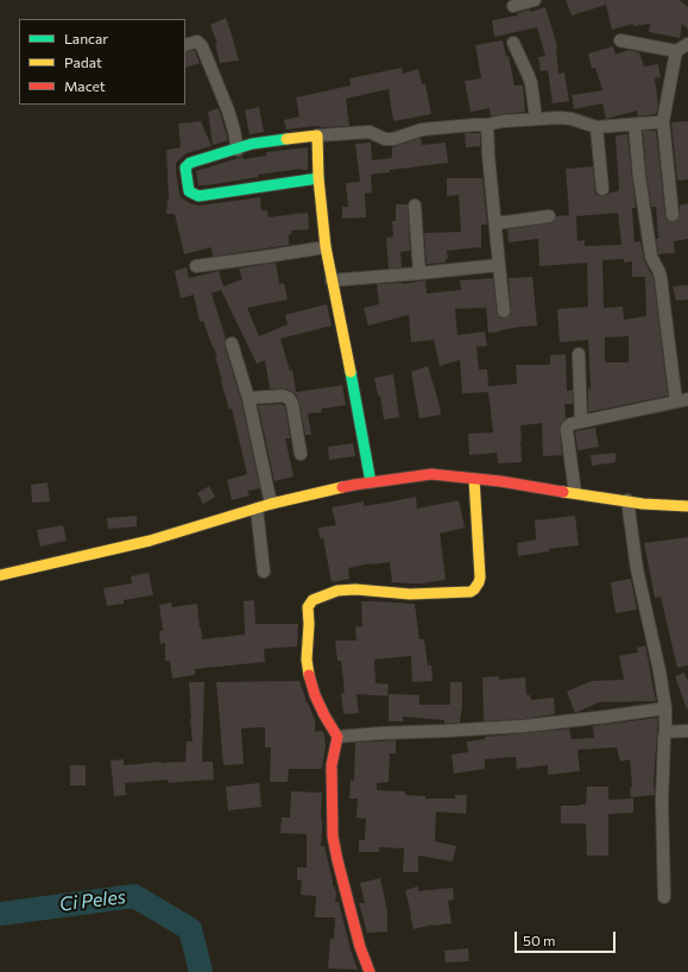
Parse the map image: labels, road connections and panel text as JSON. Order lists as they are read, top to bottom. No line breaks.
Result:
{"water":["Ci Peles"],"legend":["Lancar","Padat","Macet"],"scale_bar":"50 m"}
